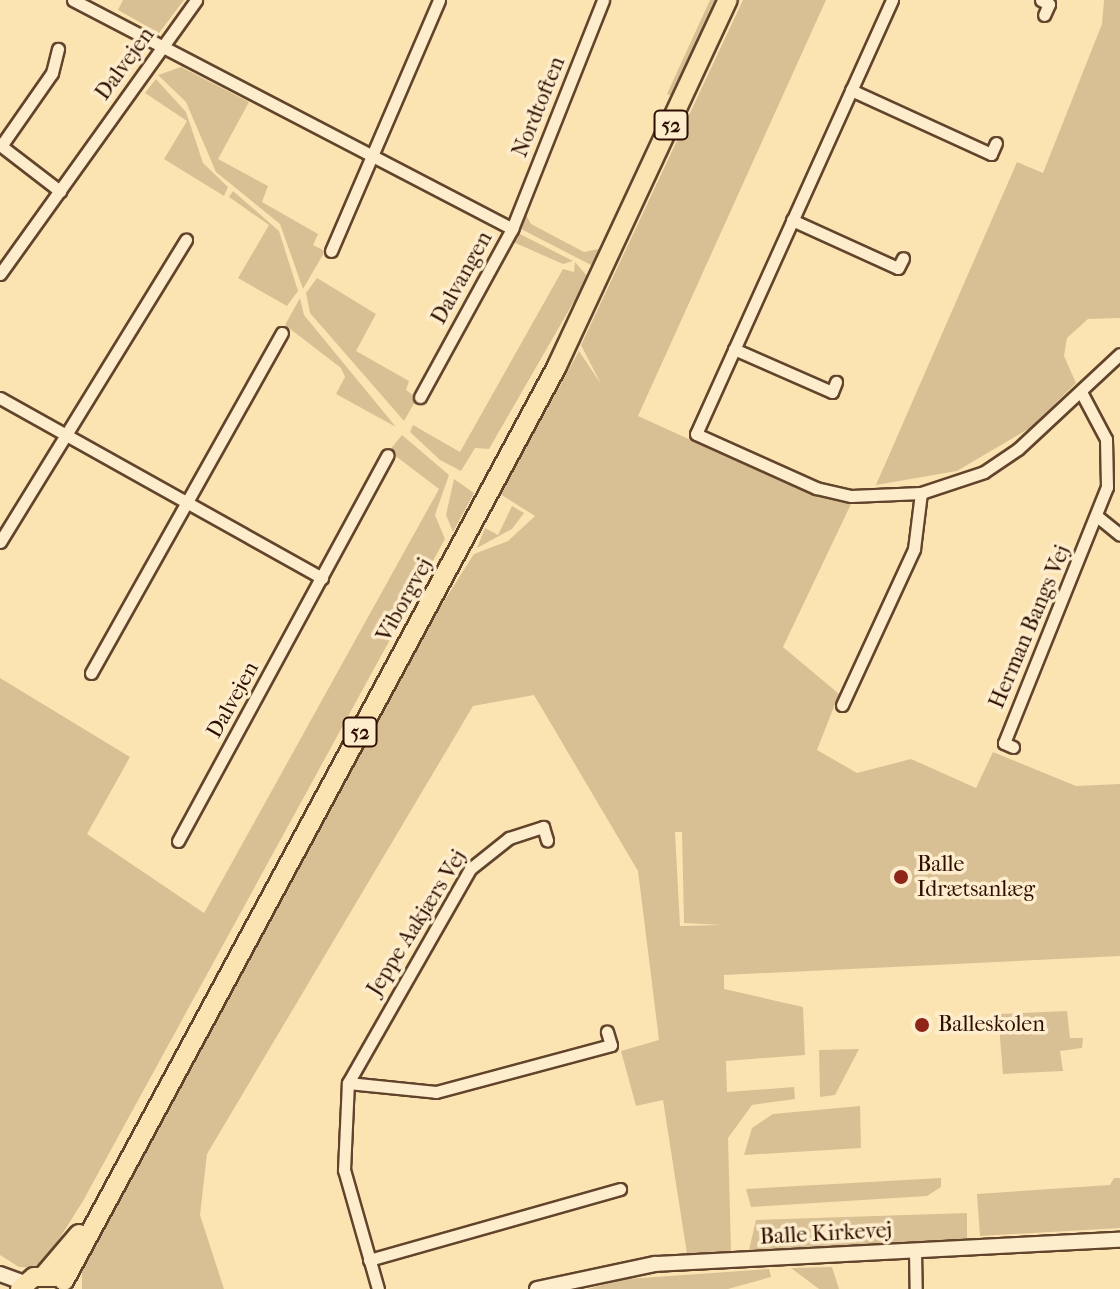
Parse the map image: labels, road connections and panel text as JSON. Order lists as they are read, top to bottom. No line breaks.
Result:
{"streets":{"main road":["52","Viborgvej"],"street":["Dalvejen","Nordtoften","Dalvangen","Herman Bangs Vej","Jeppe Aakjærs Vej","Balle Kirkevej"]},"crossings":[["Dalvejen","Dalvangen"],["Nordtoften","Dalvangen"]],"places":["Balle Idrætsanlæg","Balleskolen"]}
